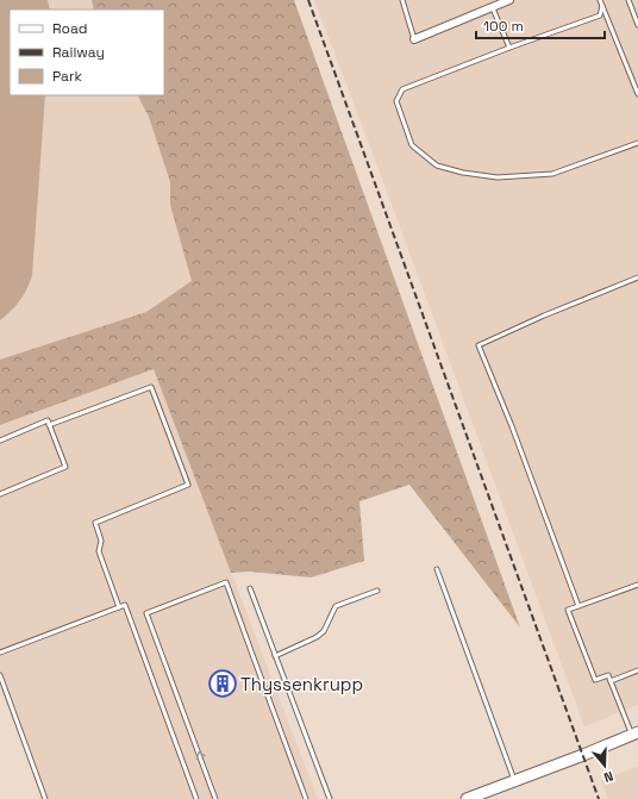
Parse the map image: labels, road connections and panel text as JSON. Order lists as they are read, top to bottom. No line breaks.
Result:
{"places":{"building":["Thyssenkrupp"]},"legend":["Road","Railway","Park"],"scale_bar":"100 m","north":"bottom"}
